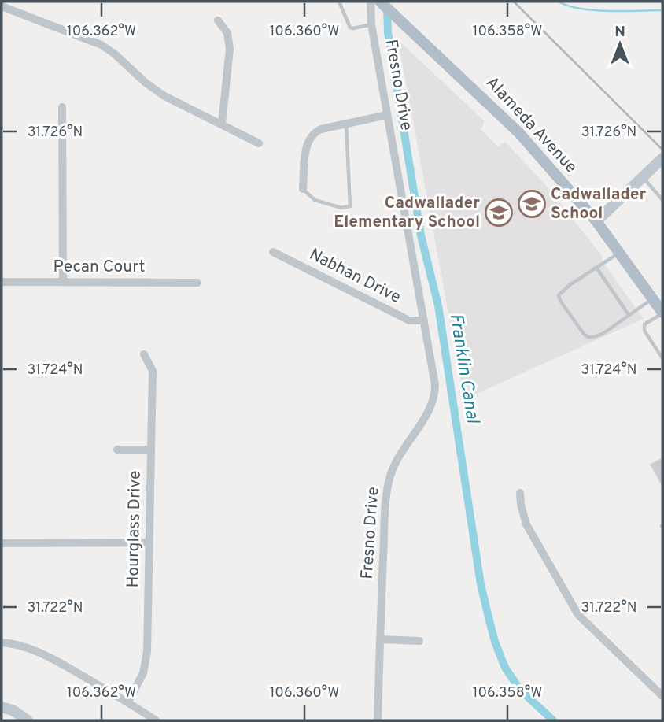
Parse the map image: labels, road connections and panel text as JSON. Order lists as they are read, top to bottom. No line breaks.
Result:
{"streets":{"main road":["Alameda Avenue"],"street":["Fresno Drive","Pecan Court","Nabhan Drive","Hourglass Drive"]},"crossings":[["Fresno Drive","Nabhan Drive"]],"water":["Franklin Canal"],"places":{"school or university":["Cadwallader School","Cadwallader Elementary School"]},"north":"top","coordinates":["106.362°W","106.360°W","106.358°W","31.726°N","31.724°N","31.722°N"]}
